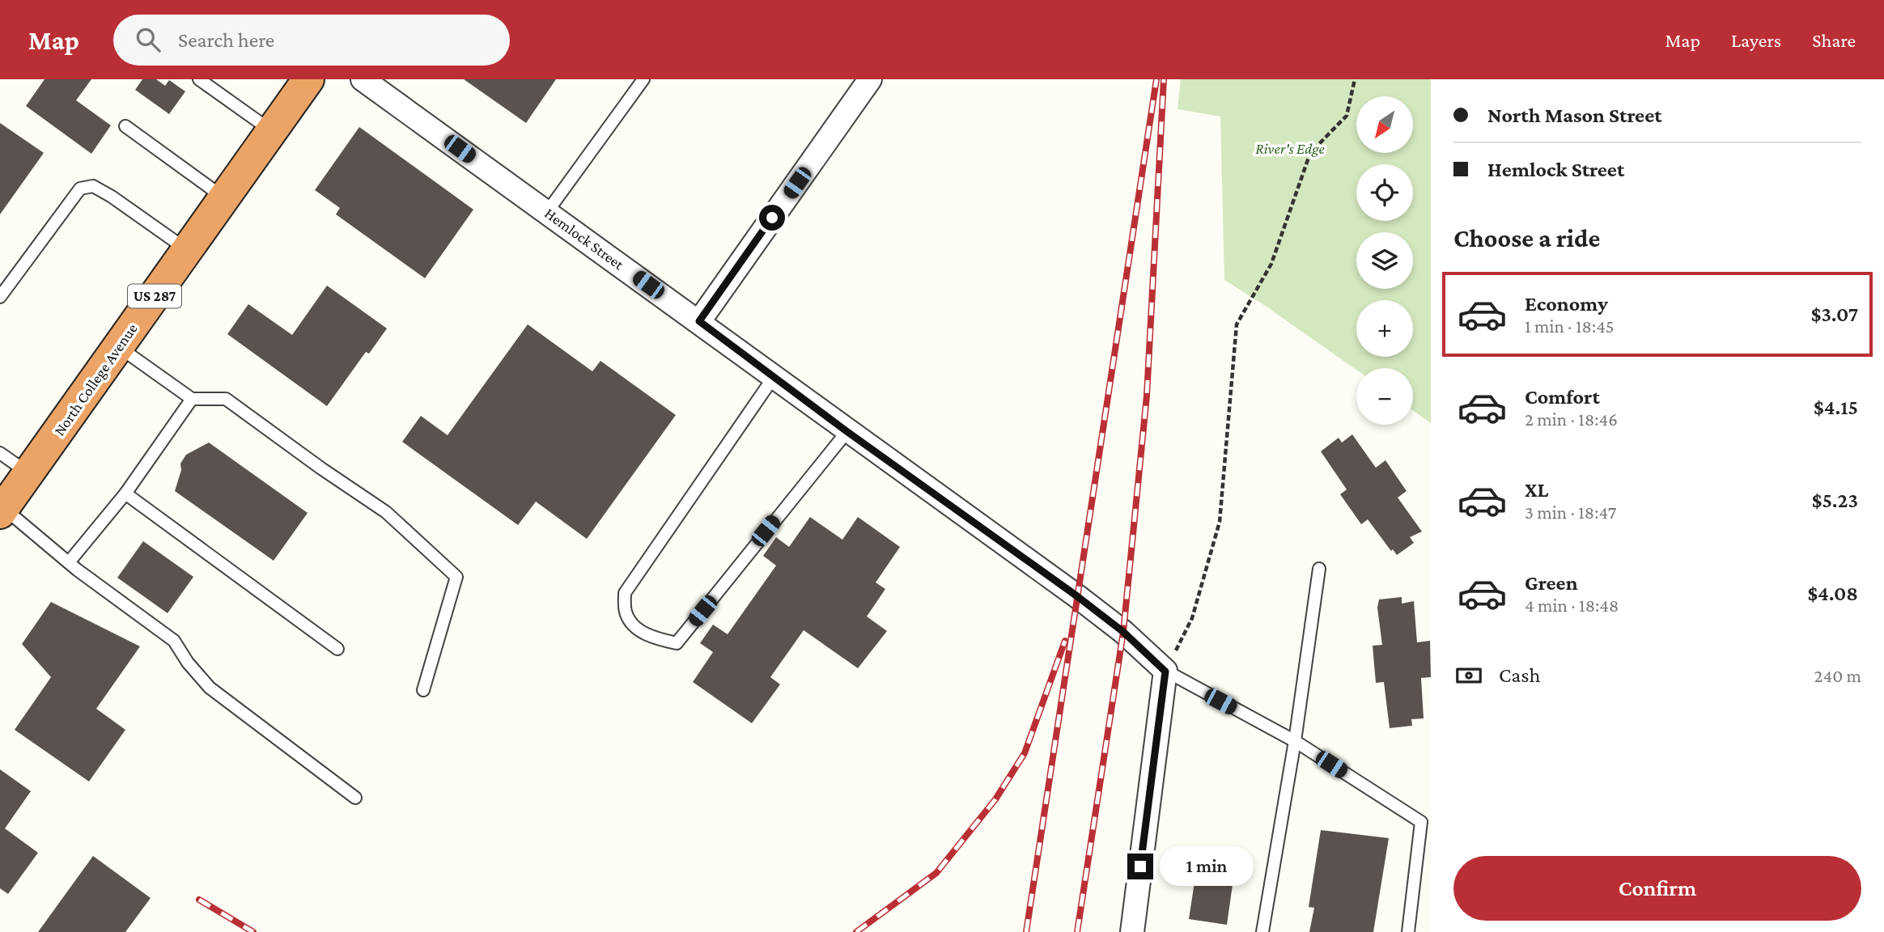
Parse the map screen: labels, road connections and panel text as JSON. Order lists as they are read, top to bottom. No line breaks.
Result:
{"streets":{"highway":["US 287","North College Avenue"],"street":["Hemlock Street"]},"parks":["River's Edge"],"north":"bottom left","page":{"header":"Map","search":"Search here","nav":["Map","Layers","Share"],"banner":["North Mason Street","Hemlock Street"],"map_buttons":["+","−"],"heading":"Choose a ride","list":[{"name":"Economy","note":"1 min · 18:45","value":"$3.07"},{"name":"Comfort","note":"2 min · 18:46","value":"$4.15"},{"name":"XL","note":"3 min · 18:47","value":"$5.23"},{"name":"Green","note":"4 min · 18:48","value":"$4.08"}],"pay":["Cash","240 m"],"buttons":"Confirm","bubble":"1 min"}}
